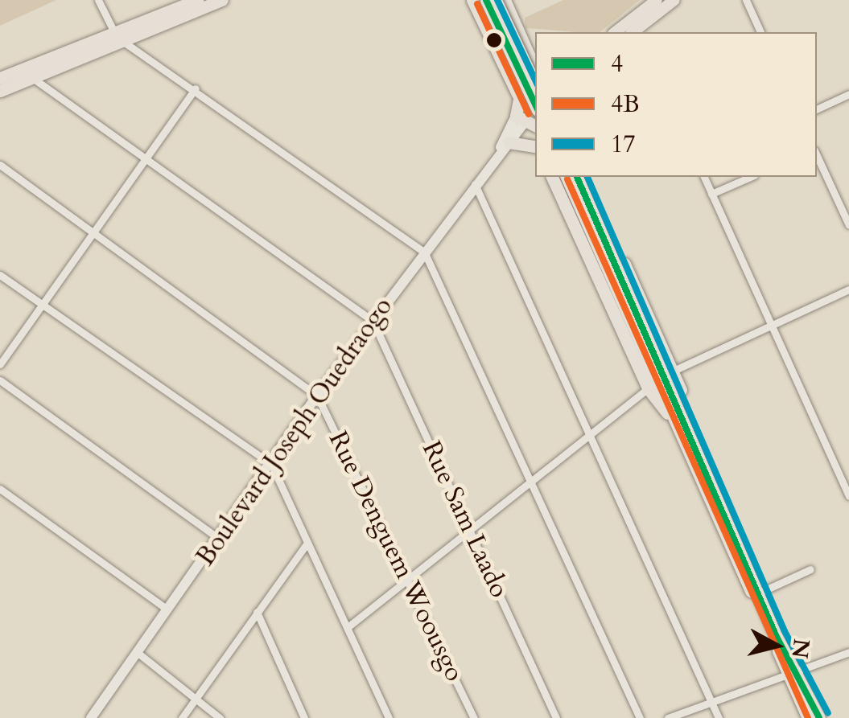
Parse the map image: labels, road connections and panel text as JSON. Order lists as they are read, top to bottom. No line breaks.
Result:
{"streets":{"street":["Boulevard Joseph Ouedraogo","Rue Sam Laado","Rue Denguem Woousgo"]},"crossings":[["Boulevard Joseph Ouedraogo","Rue Sam Laado"],["Boulevard Joseph Ouedraogo","Rue Denguem Woousgo"]],"lines":["transit line 4","transit line 17","transit line 4B"],"legend":["4","4B","17"],"north":"right"}
